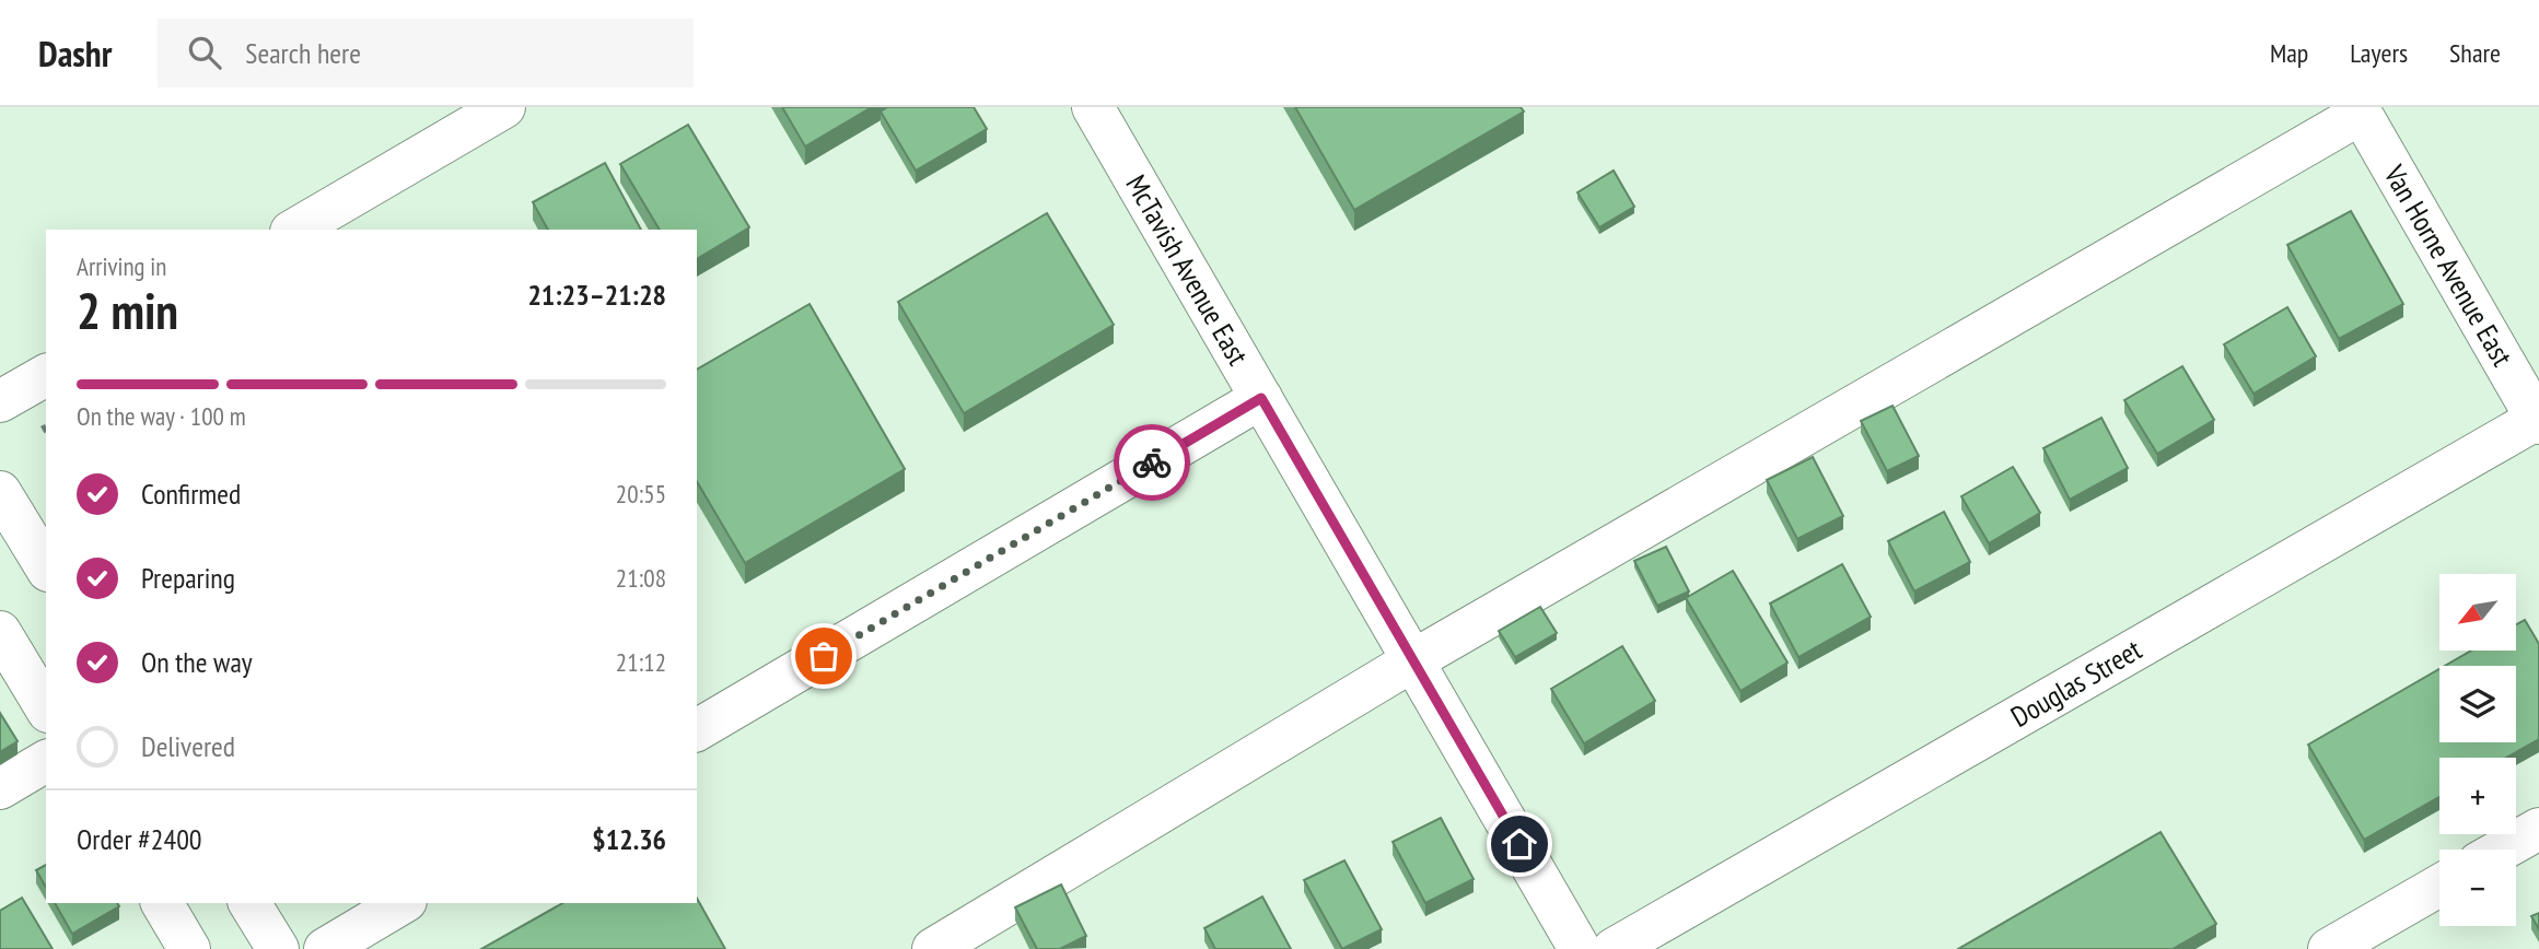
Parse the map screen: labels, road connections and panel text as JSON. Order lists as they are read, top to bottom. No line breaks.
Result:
{"streets":{"street":["Van Horne Avenue East","McTavish Avenue East","Douglas Street"]},"crossings":[["Van Horne Avenue East","Douglas Street"]],"north":"bottom left","page":{"header":"Dashr","search":"Search here","nav":["Map","Layers","Share"],"heading":["2 min","Arriving in","21:23–21:28"],"panel":["Order #2400","$12.36"],"bar":"On the way · 100 m","list":[["Confirmed","20:55"],["Preparing","21:08"],["On the way","21:12"],"Delivered"],"map_buttons":["+","−"]}}
